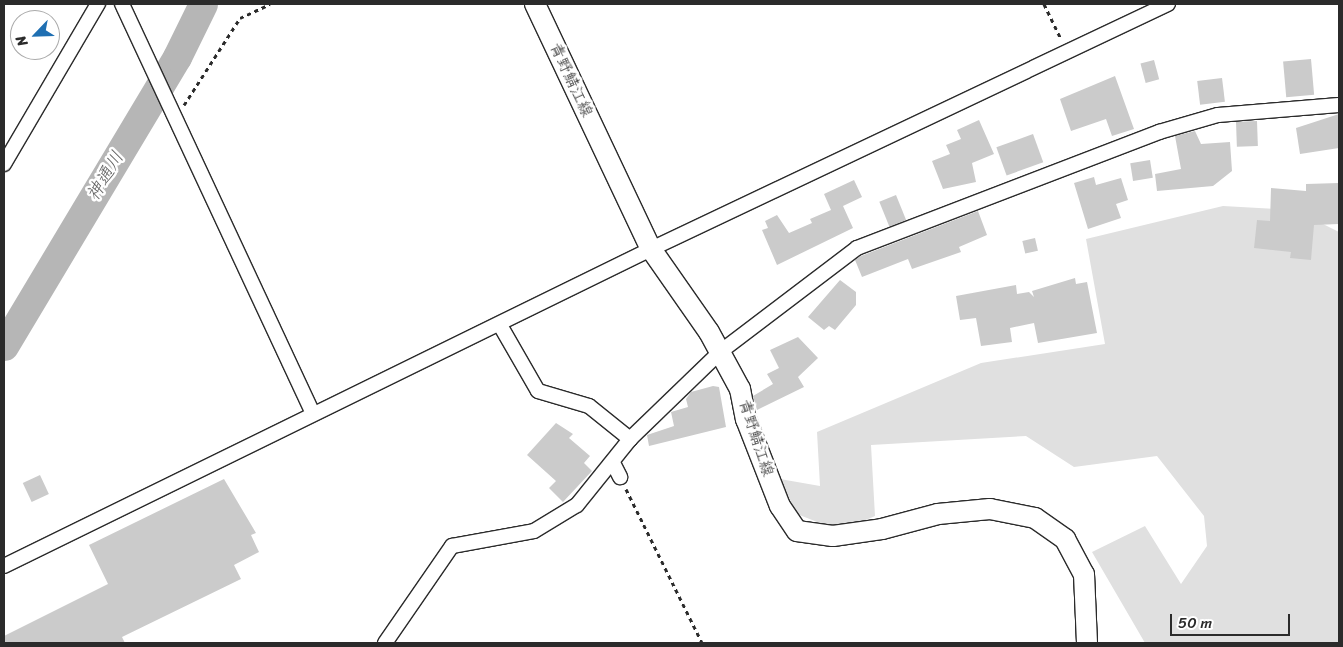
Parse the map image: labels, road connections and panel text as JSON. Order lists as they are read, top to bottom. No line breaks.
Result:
{"streets":{"main road":["青野鯖江線"]},"water":["神通川"],"scale_bar":"50 m","north":"bottom left"}
